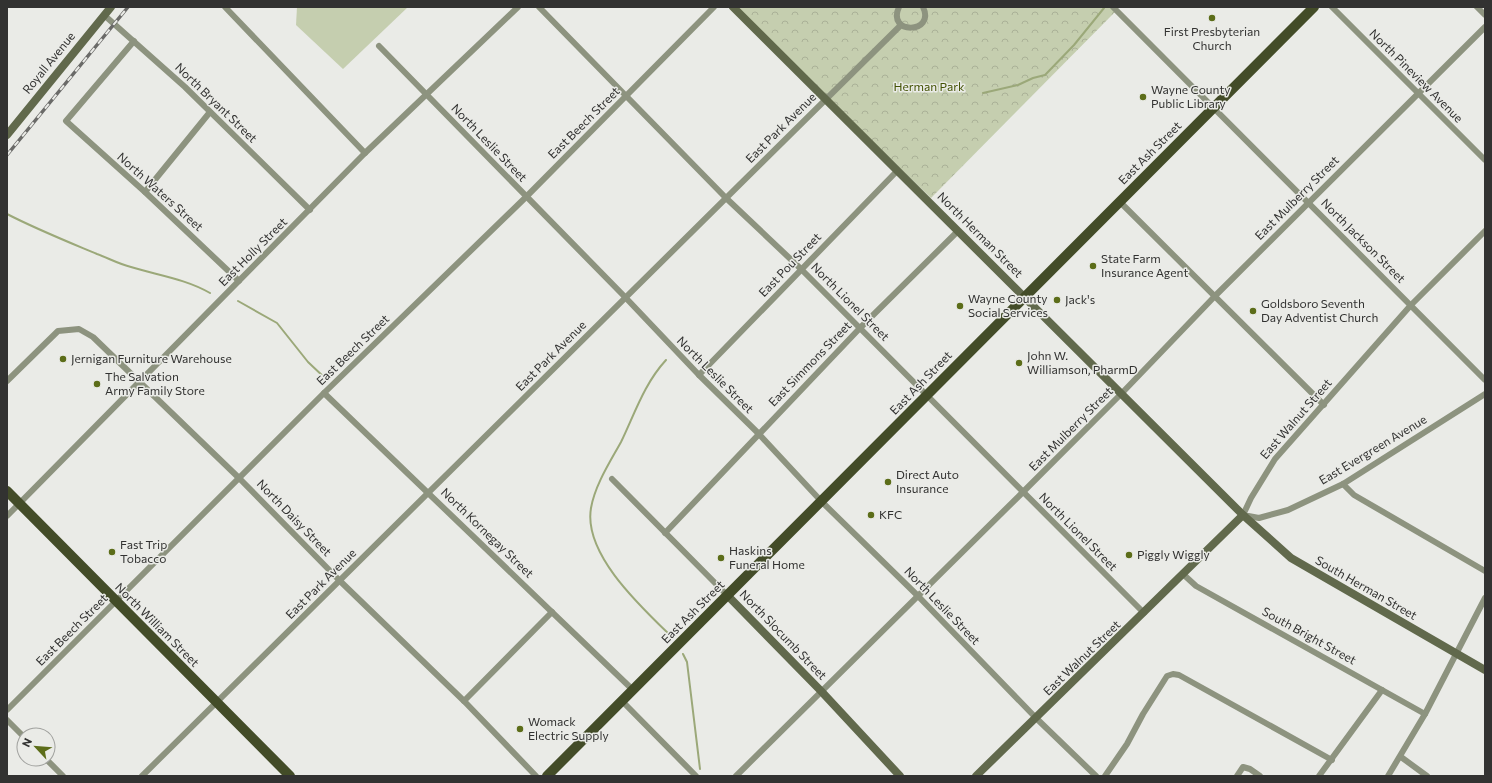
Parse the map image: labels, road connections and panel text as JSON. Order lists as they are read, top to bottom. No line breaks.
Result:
{"streets":{"main road":["East Ash Street","North William Street"],"street":["Royall Avenue","North Pineview Avenue","North Bryant Street","East Beech Street","East Park Avenue","North Leslie Street","North Waters Street","East Mulberry Street","North Herman Street","North Jackson Street","East Holly Street","East Pou Street","North Lionel Street","East Simmons Street","East Walnut Street","East Evergreen Avenue","North Daisy Street","North Kornegay Street","South Herman Street","North Slocumb Street","South Bright Street"]},"crossings":[["Royall Avenue","North Bryant Street"],["North Pineview Avenue","East Mulberry Street"],["North Bryant Street","North Waters Street"],["North Bryant Street","East Holly Street"],["East Beech Street","North Leslie Street"],["East Beech Street","North Lionel Street"],["East Beech Street","North Daisy Street"],["East Beech Street","North Kornegay Street"],["East Beech Street","North William Street"],["East Park Avenue","North Leslie Street"],["East Park Avenue","North Herman Street"],["East Park Avenue","North Lionel Street"],["East Park Avenue","North Daisy Street"],["East Park Avenue","North Kornegay Street"],["East Park Avenue","North William Street"],["North Leslie Street","East Ash Street"],["North Leslie Street","East Mulberry Street"],["North Leslie Street","East Holly Street"],["North Leslie Street","East Pou Street"],["North Leslie Street","East Simmons Street"],["North Leslie Street","East Walnut Street"],["East Ash Street","North Herman Street"],["East Ash Street","North Jackson Street"],["East Ash Street","North Lionel Street"],["East Ash Street","North Kornegay Street"],["East Ash Street","North Slocumb Street"],["North Waters Street","East Holly Street"],["East Mulberry Street","North Herman Street"],["East Mulberry Street","North Jackson Street"],["East Mulberry Street","North Lionel Street"],["East Mulberry Street","North Slocumb Street"],["North Herman Street","East Pou Street"],["North Herman Street","East Simmons Street"],["North Herman Street","East Walnut Street"],["North Herman Street","East Evergreen Avenue"],["North Herman Street","South Herman Street"],["North Jackson Street","East Walnut Street"],["East Holly Street","North Daisy Street"],["East Holly Street","North William Street"],["East Pou Street","North Lionel Street"],["North Lionel Street","East Simmons Street"],["North Lionel Street","East Walnut Street"],["East Simmons Street","North Slocumb Street"],["East Walnut Street","East Evergreen Avenue"],["East Walnut Street","South Herman Street"],["East Walnut Street","South Bright Street"],["East Evergreen Avenue","South Herman Street"]],"parks":["Herman Park"],"places":["First Presbyterian Church","Wayne County Public Library","State Farm Insurance Agent","Jack's","Wayne County Social Services","Goldsboro Seventh Day Adventist Church","Jernigan Furniture Warehouse","John W. Williamson, PharmD","The Salvation Army Family Store","Direct Auto Insurance","KFC","Fast Trip Tobacco","Piggly Wiggly","Haskins Funeral Home","Womack Electric Supply"],"north":"top left"}
